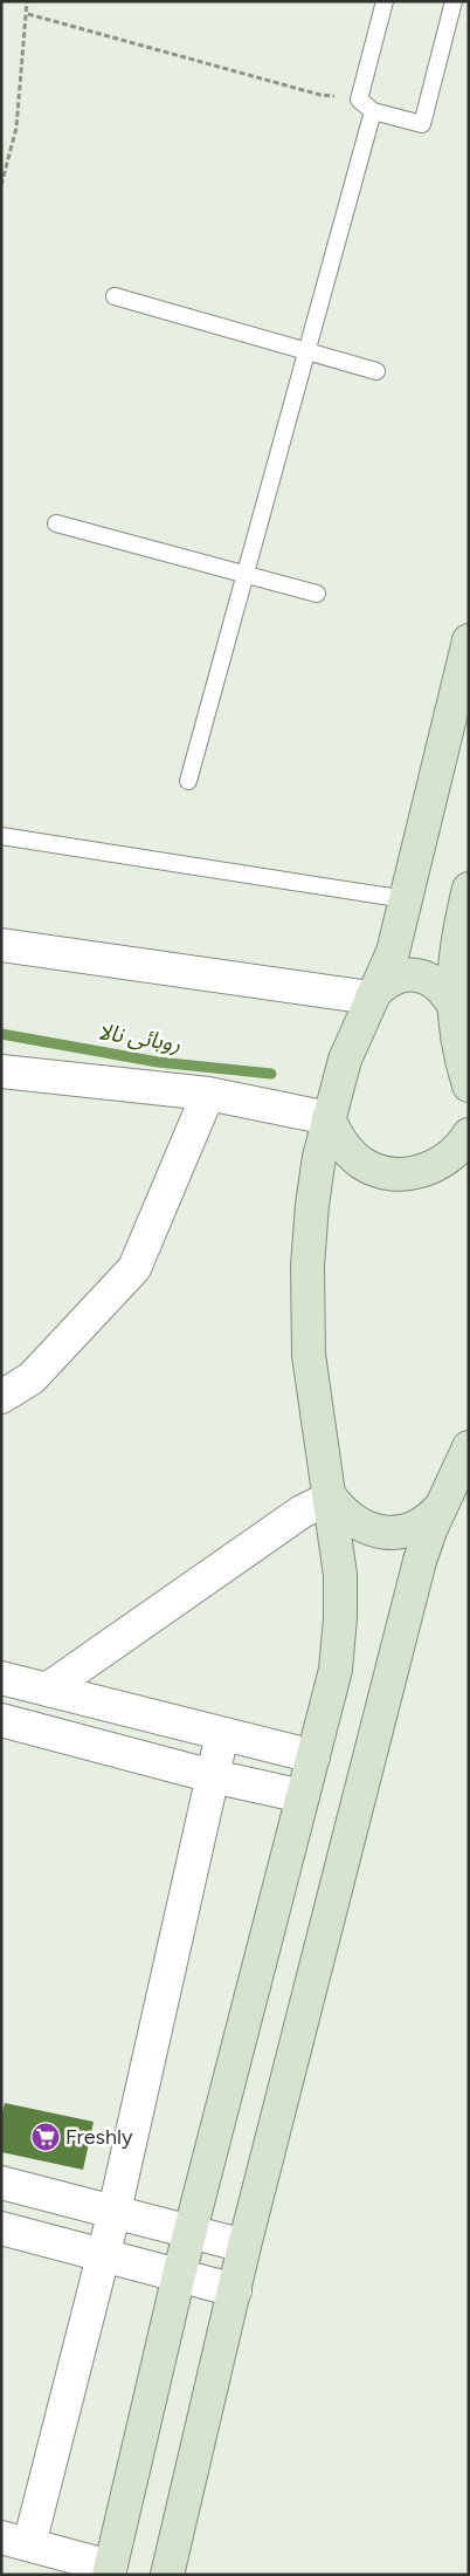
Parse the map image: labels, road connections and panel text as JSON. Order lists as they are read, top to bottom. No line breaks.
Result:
{"water":["روہائی نالا"],"places":{"supermarket":["Freshly"]}}
